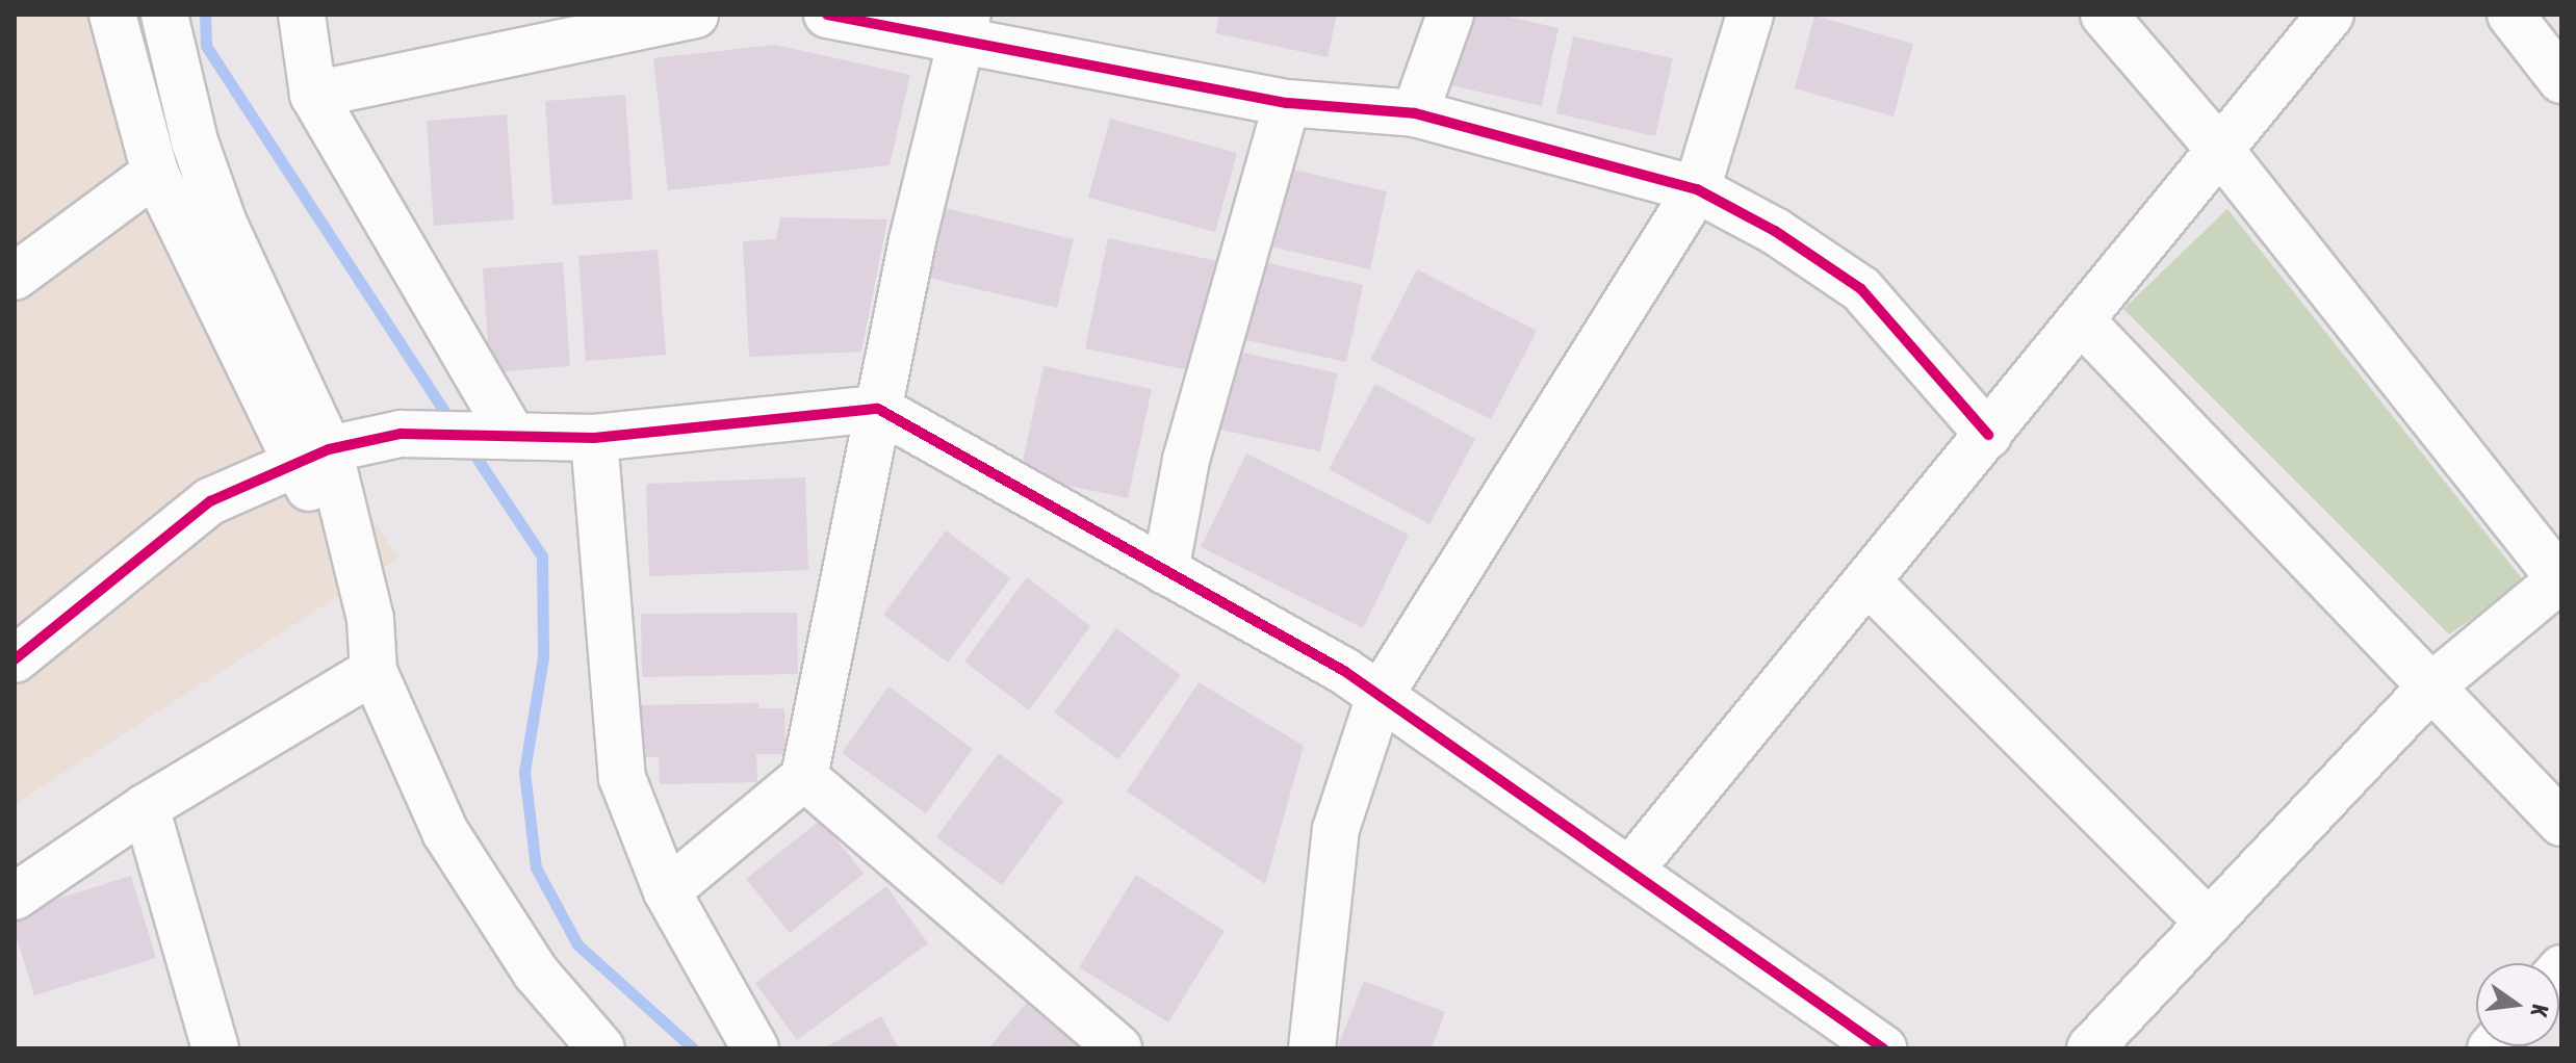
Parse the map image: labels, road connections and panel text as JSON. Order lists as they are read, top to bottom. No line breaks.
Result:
{"north":"right"}
